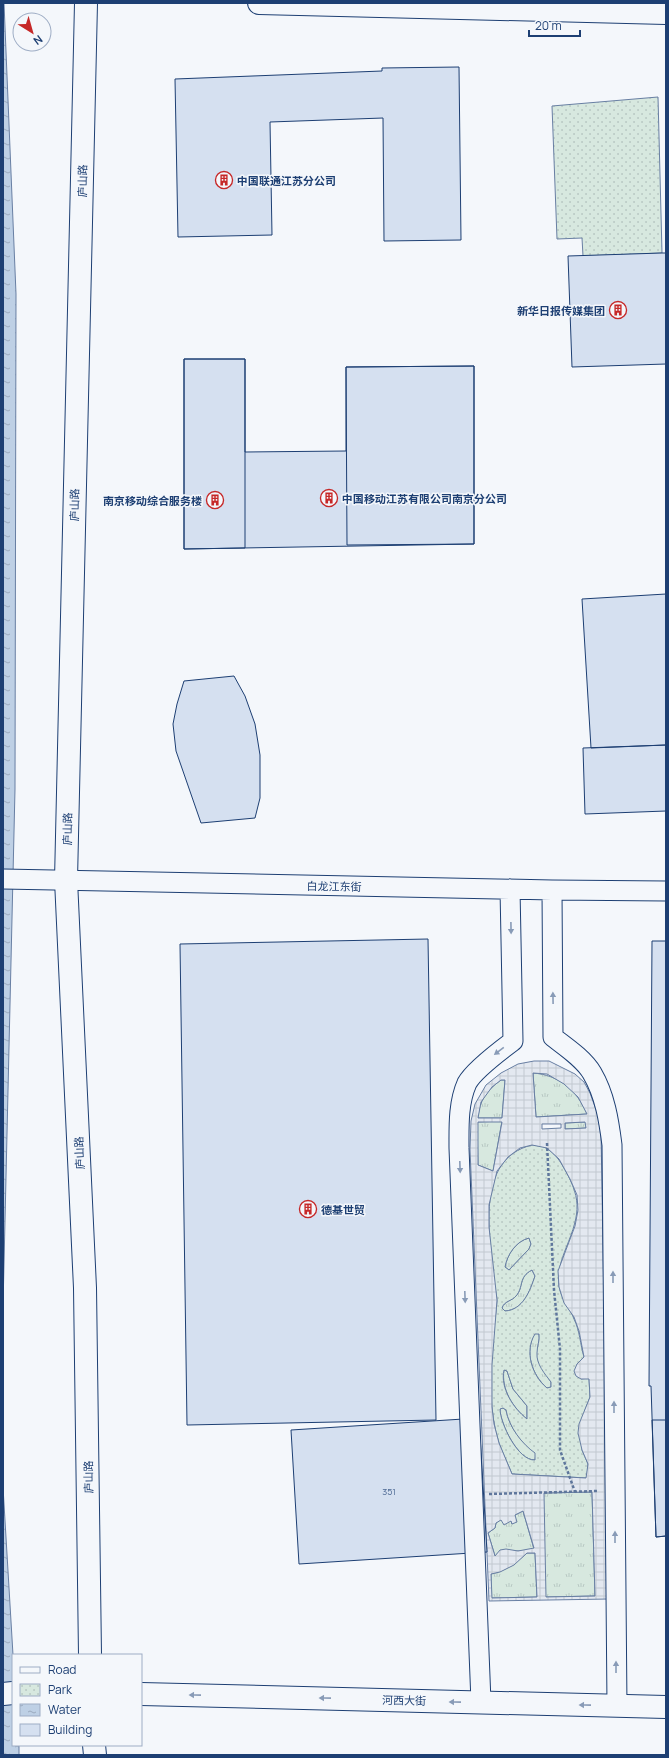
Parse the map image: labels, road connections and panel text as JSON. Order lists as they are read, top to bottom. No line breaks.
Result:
{"streets":{"main road":["庐山路","河西大街"],"street":["白龙江东街"]},"crossings":[["庐山路","白龙江东街"]],"one_way":["河西大街"],"places":{"building":["中国联通江苏分公司","新华日报传媒集团","中国移动江苏有限公司南京分公司","南京移动综合服务楼","德基世贸"]},"house_numbers":["351"],"legend":["Road","Park","Water","Building"],"scale_bar":"20 m","north":"bottom right"}
